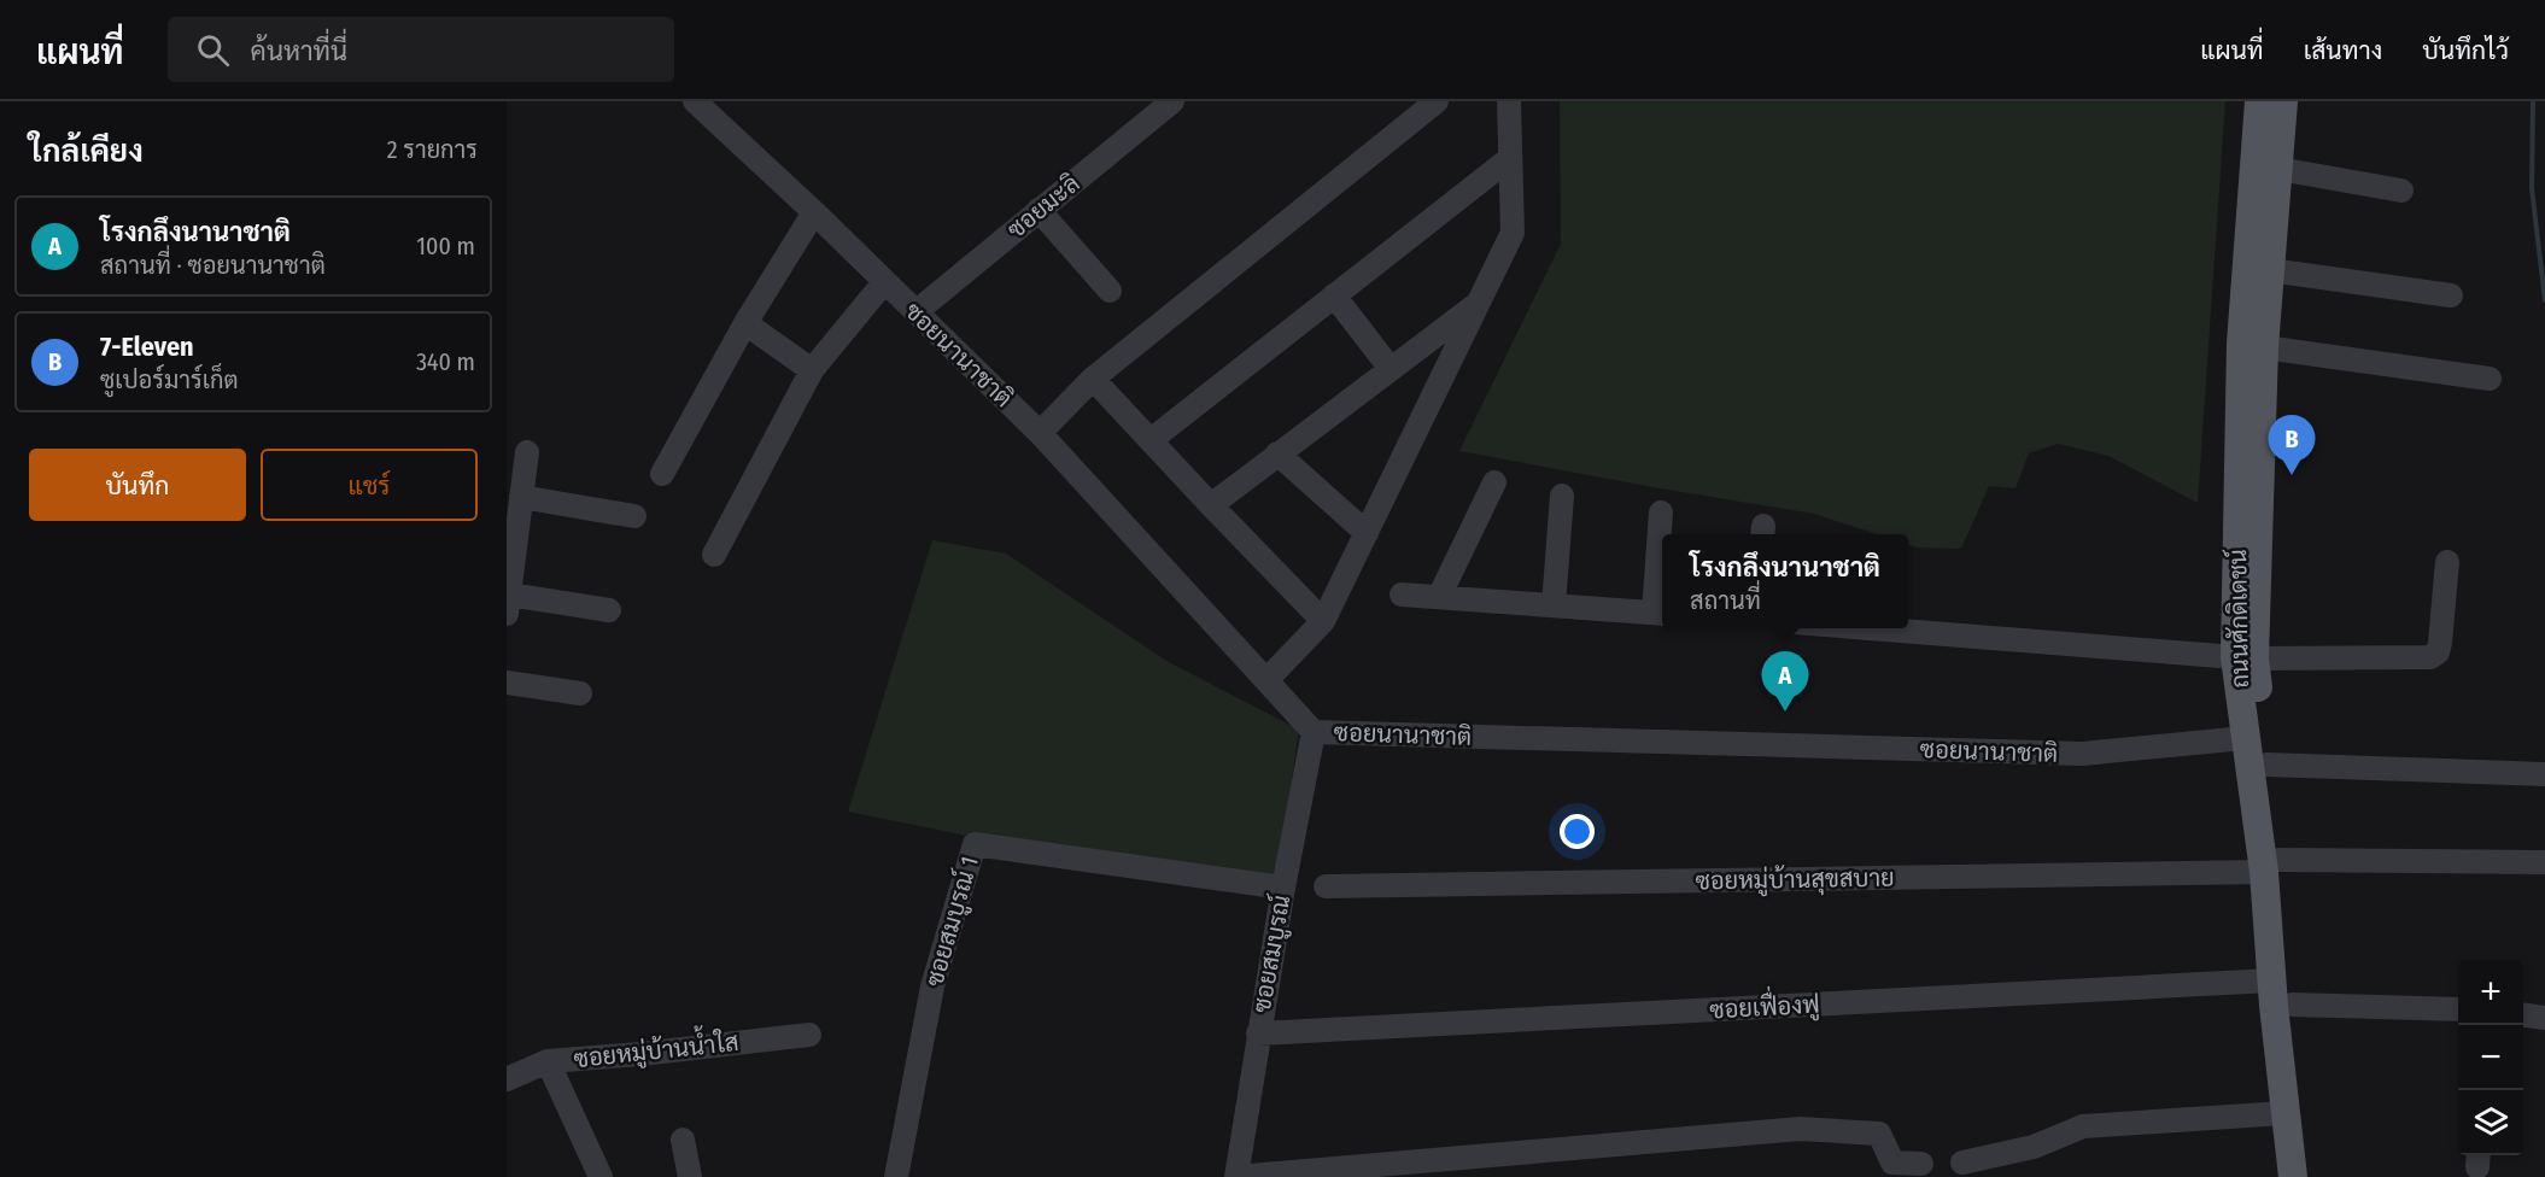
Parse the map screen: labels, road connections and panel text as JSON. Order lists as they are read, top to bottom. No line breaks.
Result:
{"streets":{"main road":["ถนนศักดิเดชน์"],"street":["ซอยมะลิ","ซอยนานาชาติ","ซอยหมู่บ้านสุขสบาย","ซอยสมบูรณ์ 1","ซอยสมบูรณ์","ซอยเฟื่องฟู","ซอยหมู่บ้านน้ำใส"]},"crossings":[["ซอยมะลิ","ซอยนานาชาติ"],["ซอยนานาชาติ","ถนนศักดิเดชน์"],["ซอยนานาชาติ","ซอยสมบูรณ์"],["ถนนศักดิเดชน์","ซอยหมู่บ้านสุขสบาย"],["ถนนศักดิเดชน์","ซอยเฟื่องฟู"],["ซอยสมบูรณ์ 1","ซอยสมบูรณ์"],["ซอยสมบูรณ์","ซอยเฟื่องฟู"]],"page":{"header":"แผนที่","search":"ค้นหาที่นี่","nav":["แผนที่","เส้นทาง","บันทึกไว้"],"heading":["ใกล้เคียง","2 รายการ"],"list":[{"mark":"A","name":"โรงกลึงนานาชาติ","note":"สถานที่ · ซอยนานาชาติ","value":"100 m"},{"mark":"B","name":"7-Eleven","note":"ซูเปอร์มาร์เก็ต","value":"340 m"}],"pins":["B","A"],"buttons":["บันทึก","แชร์"],"popup":["โรงกลึงนานาชาติ","สถานที่"],"map_buttons":["+","−"]}}
